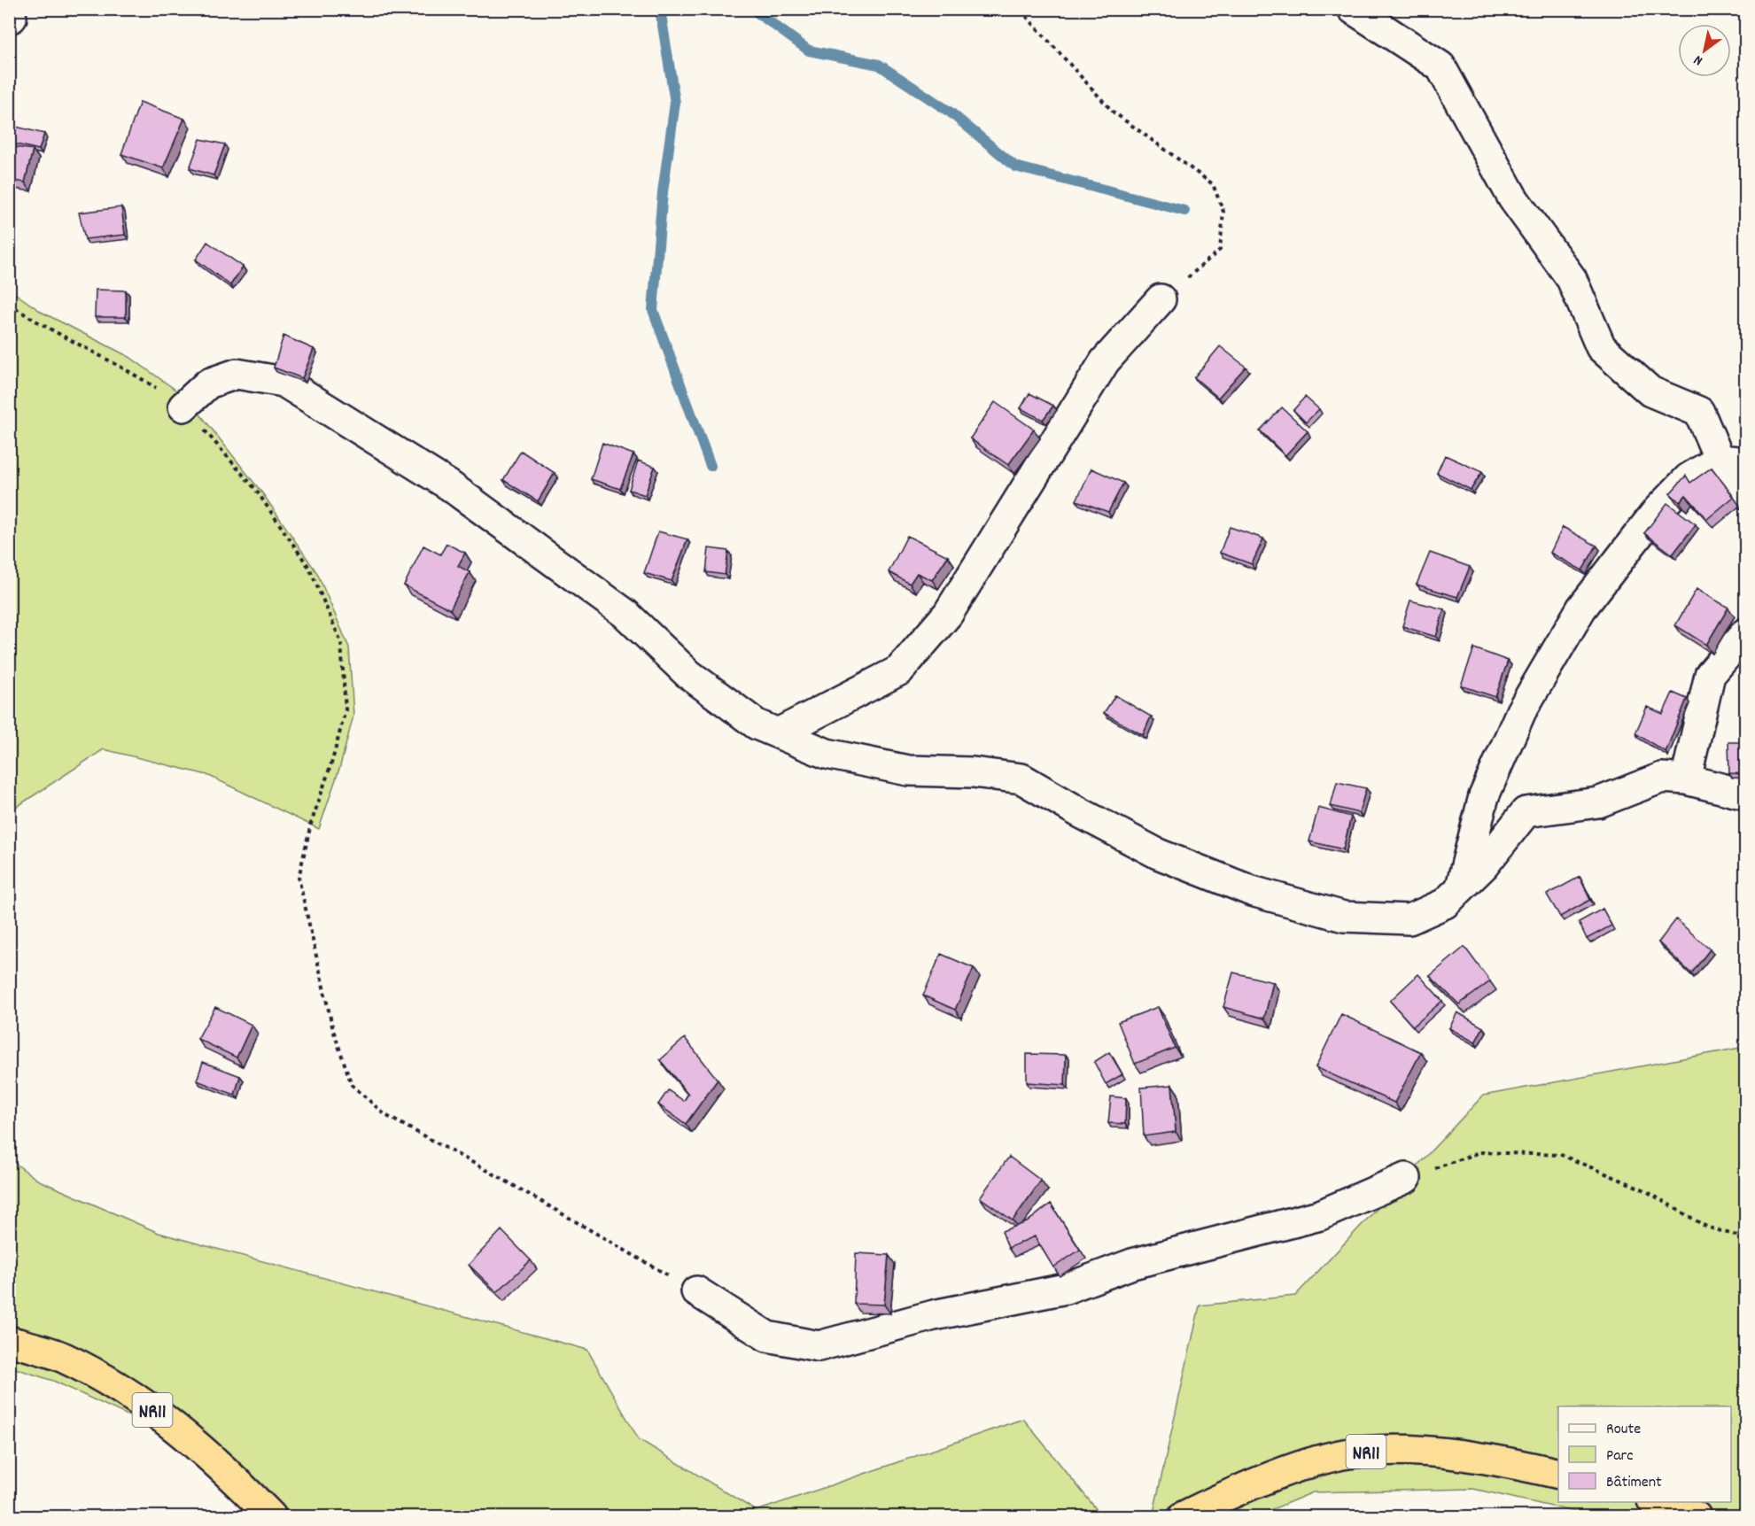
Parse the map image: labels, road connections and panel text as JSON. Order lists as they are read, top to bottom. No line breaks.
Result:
{"streets":{"highway":["NR11"]},"legend":["Route","Parc","Bâtiment"],"north":"bottom left"}
